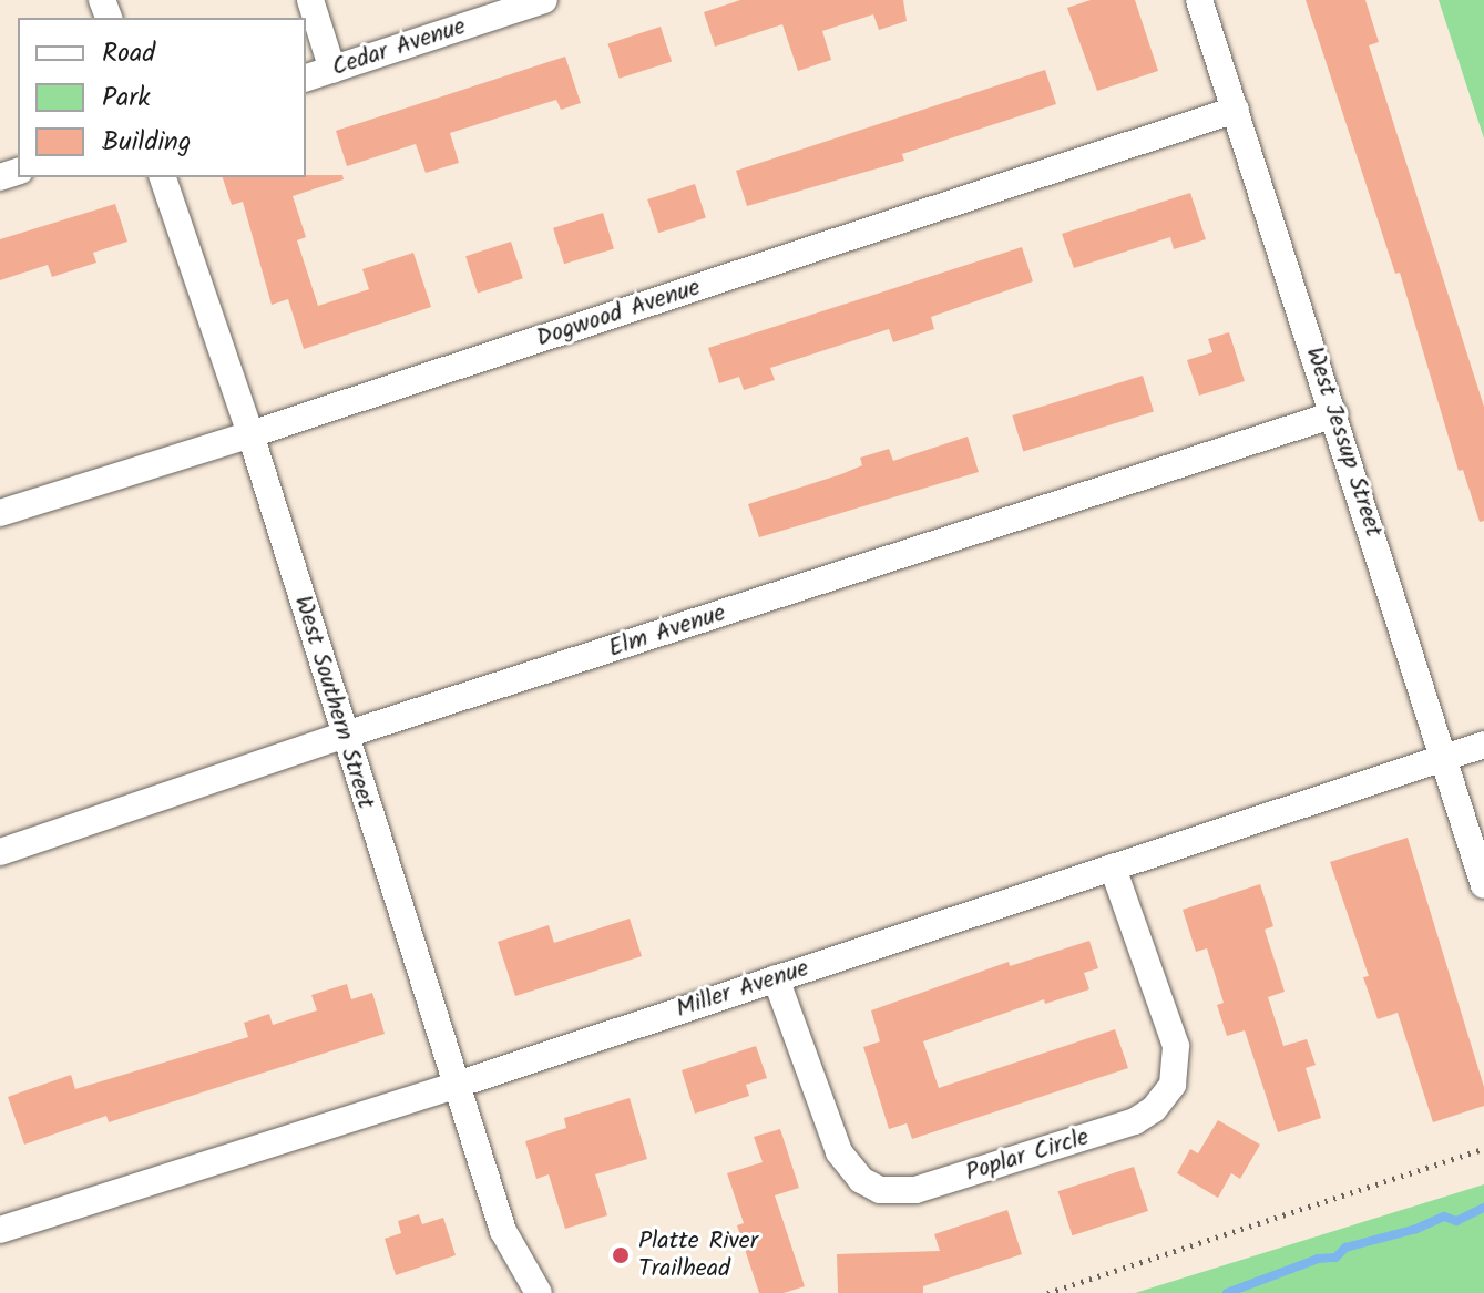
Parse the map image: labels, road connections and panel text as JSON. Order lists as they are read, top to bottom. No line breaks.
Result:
{"streets":{"street":["Cedar Avenue","Dogwood Avenue","West Jessup Street","Elm Avenue","West Southern Street","Miller Avenue","Poplar Circle"]},"crossings":[["Dogwood Avenue","West Jessup Street"],["Dogwood Avenue","West Southern Street"],["West Jessup Street","Elm Avenue"],["West Jessup Street","Miller Avenue"],["Elm Avenue","West Southern Street"],["West Southern Street","Miller Avenue"],["Miller Avenue","Poplar Circle"]],"places":["Platte River Trailhead"],"legend":["Road","Park","Building"]}
